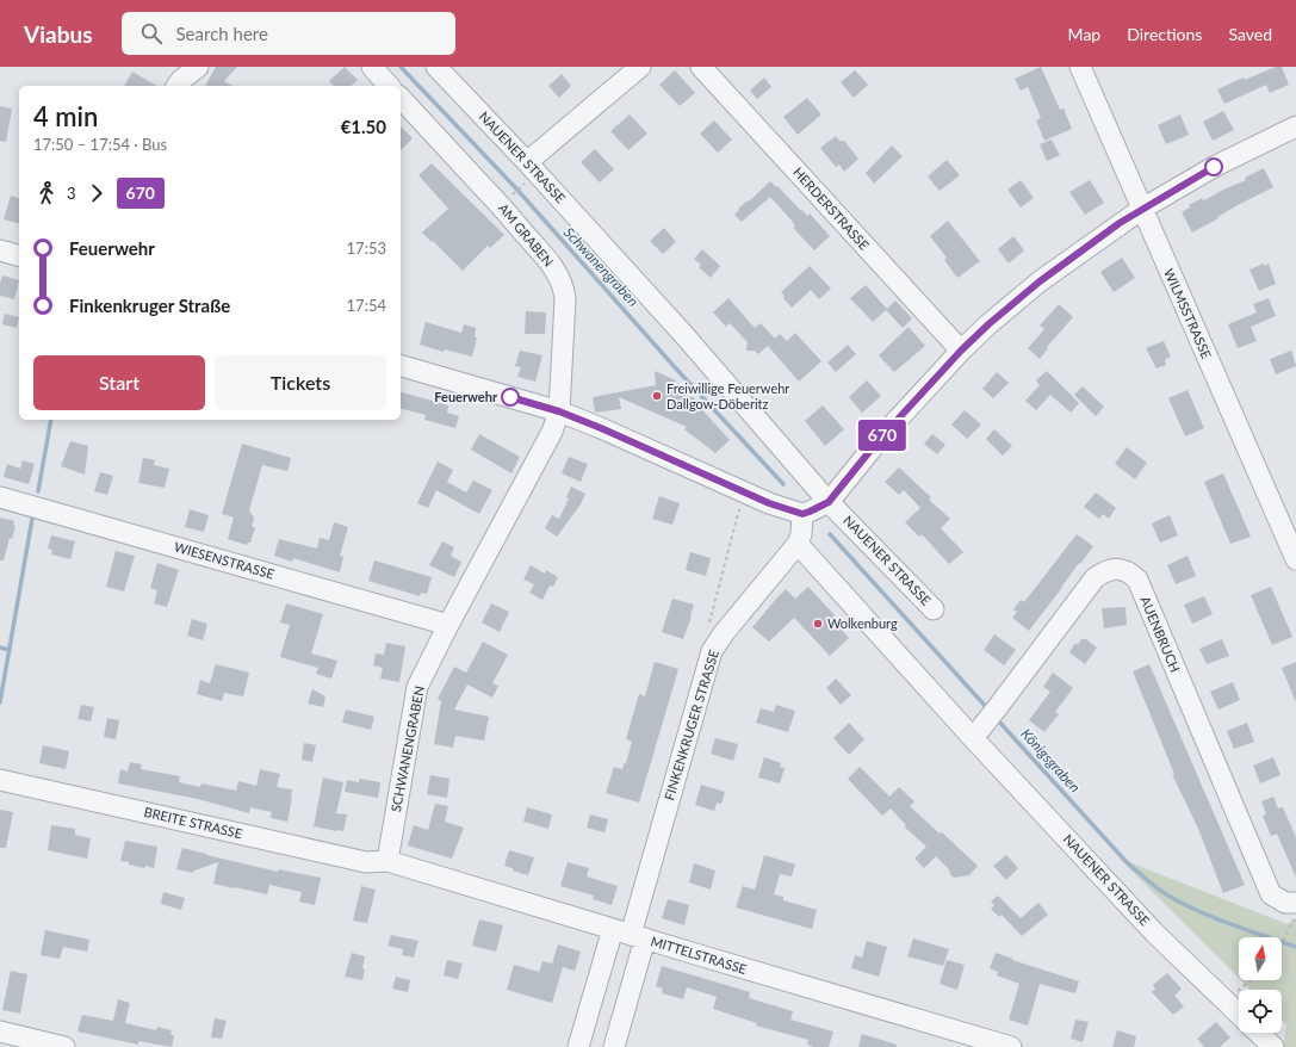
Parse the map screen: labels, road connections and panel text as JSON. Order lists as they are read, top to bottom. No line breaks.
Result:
{"streets":{"street":["NAUENER STRASSE","HERDERSTRASSE","AM GRABEN","WILMSSTRASSE","WIESENSTRASSE","AUENBRUCH","FINKENKRUGER STRASSE","SCHWANENGRABEN","BREITE STRASSE","MITTELSTRASSE"]},"crossings":[["NAUENER STRASSE","AUENBRUCH"],["NAUENER STRASSE","FINKENKRUGER STRASSE"],["AM GRABEN","SCHWANENGRABEN"],["WIESENSTRASSE","SCHWANENGRABEN"],["FINKENKRUGER STRASSE","MITTELSTRASSE"],["SCHWANENGRABEN","BREITE STRASSE"],["SCHWANENGRABEN","MITTELSTRASSE"],["BREITE STRASSE","MITTELSTRASSE"]],"water":["Schwanengraben","Königsgraben"],"places":["Freiwillige Feuerwehr Dallgow-Döberitz","Feuerwehr","Wolkenburg"],"lines":["bus line 670"],"north":"top","page":{"header":"Viabus","search":"Search here","nav":["Map","Directions","Saved"],"on_map":"670","heading":["4 min","17:50 – 17:54 · Bus","€1.50"],"legs":["3","670"],"list":[{"name":"Feuerwehr","value":"17:53"},{"name":"Finkenkruger Straße","value":"17:54"}],"buttons":["Start","Tickets"]}}
